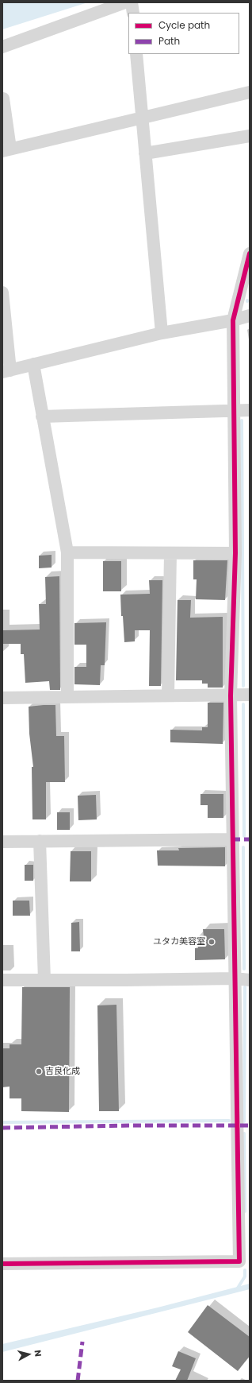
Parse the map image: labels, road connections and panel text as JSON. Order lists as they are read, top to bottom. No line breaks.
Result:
{"places":["ユタカ美容室","吉良化成"],"legend":["Cycle path","Path"],"north":"right"}
